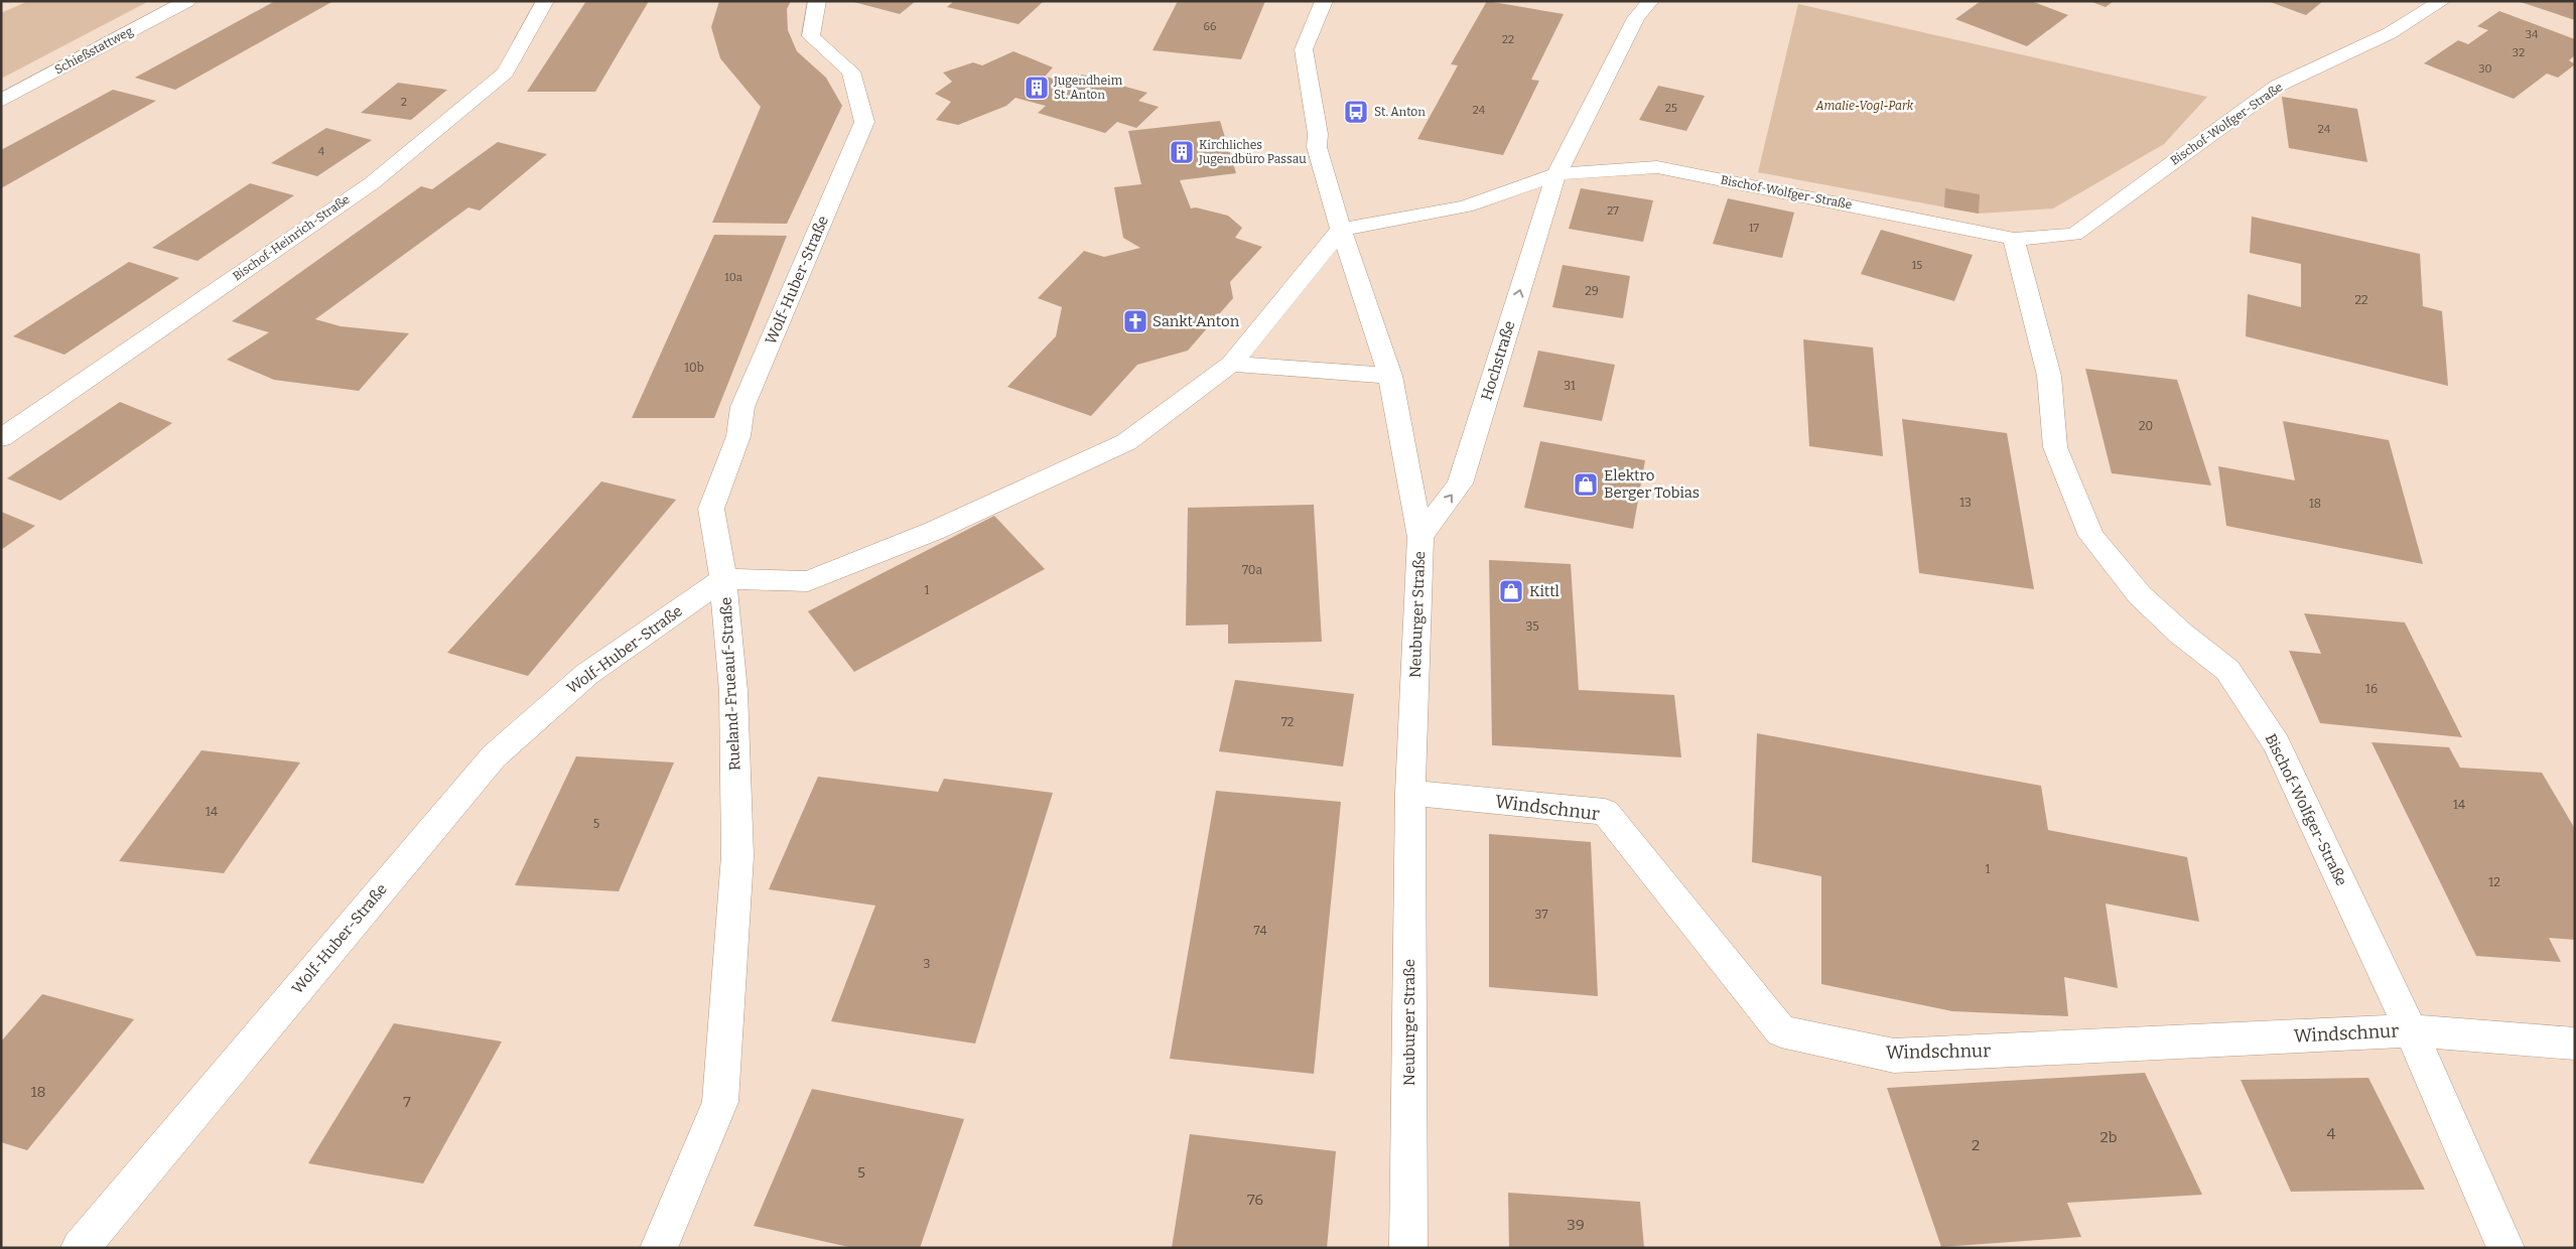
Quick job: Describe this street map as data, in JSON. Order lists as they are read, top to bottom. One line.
{"streets":{"street":["Schießstattweg","Bischof-Wolfger-Straße","Bischof-Heinrich-Straße","Wolf-Huber-Straße","Hochstraße","Neuburger Straße","Rueland-Frueauf-Straße","Windschnur"]},"crossings":[["Bischof-Wolfger-Straße","Hochstraße"],["Bischof-Wolfger-Straße","Windschnur"],["Wolf-Huber-Straße","Rueland-Frueauf-Straße"],["Hochstraße","Neuburger Straße"],["Neuburger Straße","Rueland-Frueauf-Straße"],["Neuburger Straße","Windschnur"]],"one_way":["Hochstraße"],"parks":["Amalie-Vogl-Park"],"places":{"building":["Jugendheim St. Anton","Kirchliches Jugendbüro Passau"],"bus stop":["St. Anton"],"church":["Sankt Anton"],"shop":["Elektro Berger Tobias","Kittl"]},"house_numbers":["66","34","22","32","30","2","25","24","24","4","27","17","15","10a","29","22","10b","31","20","13","18","70a","1","35","16","72","14","14","5","1","12","37","74","3","18","7","4","2b","2","5","76","39"]}
